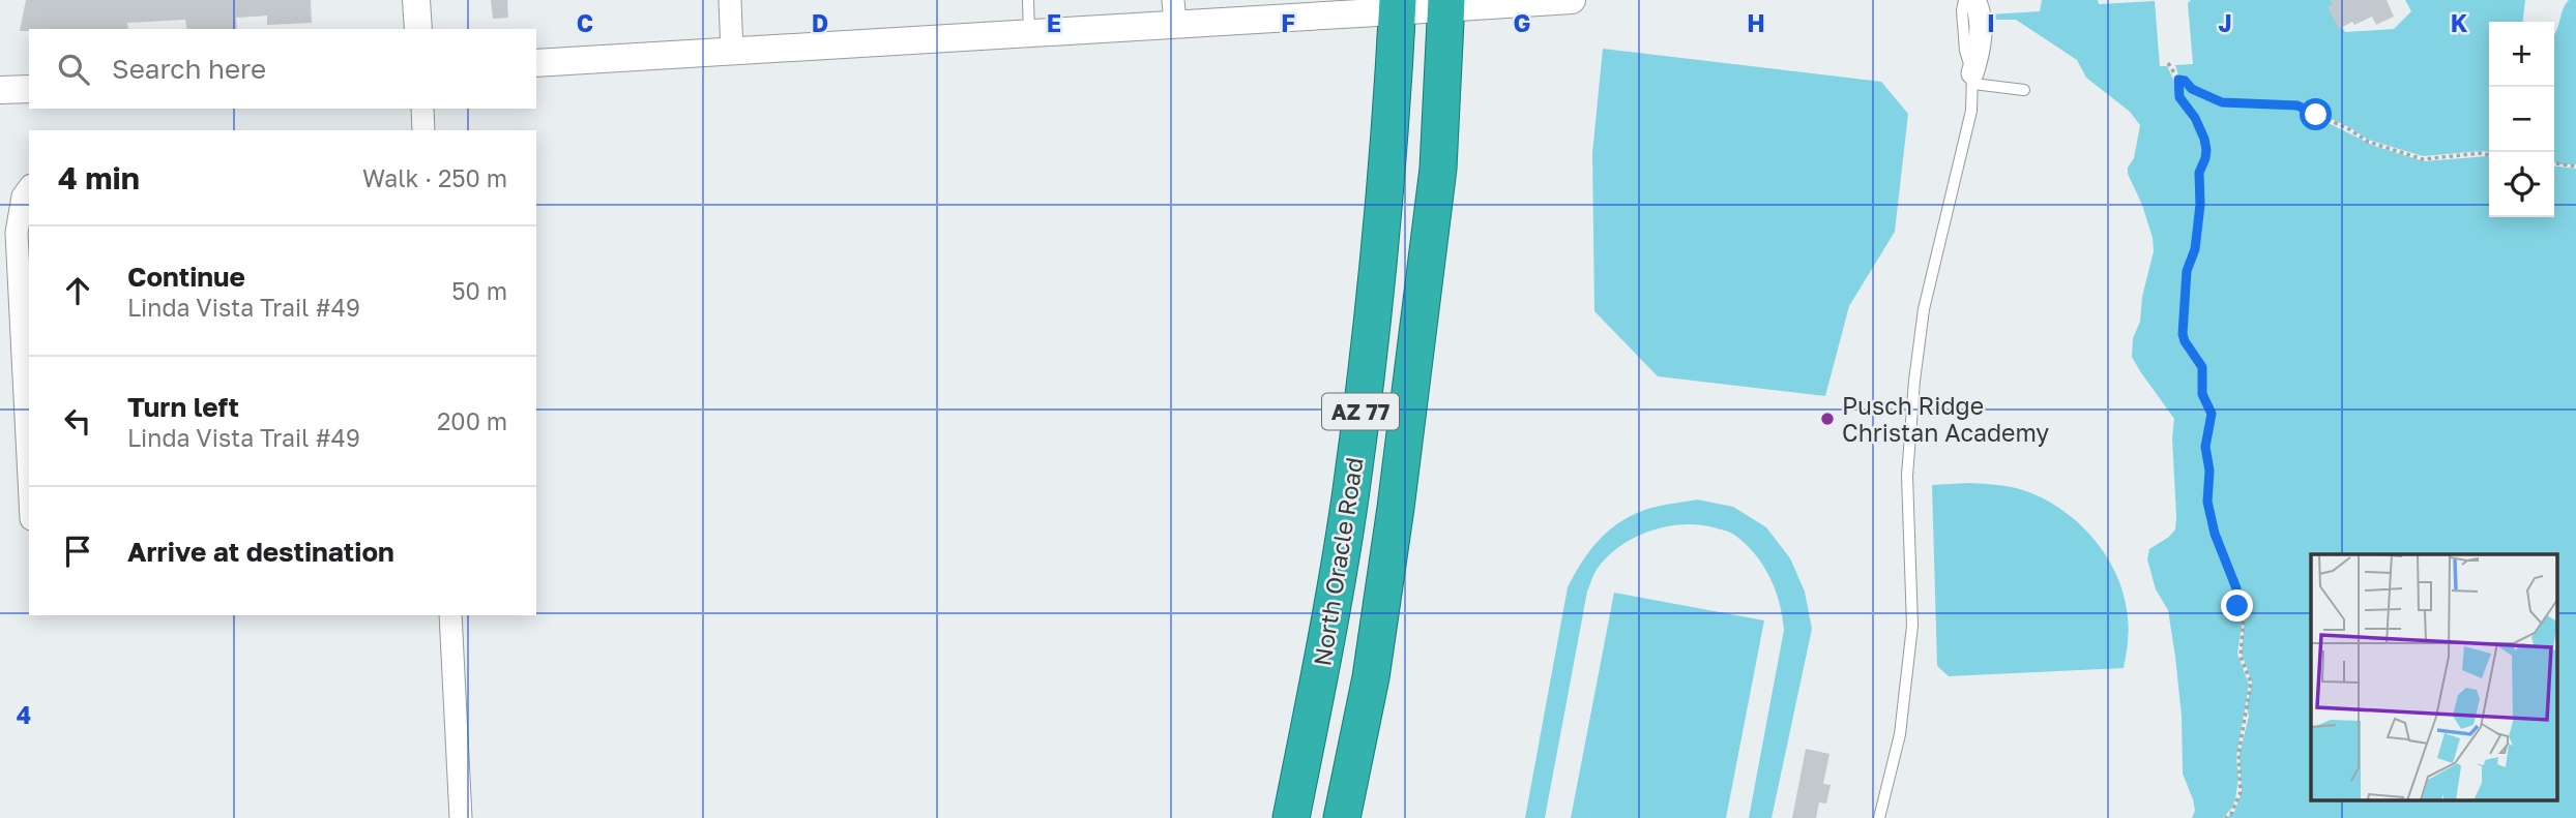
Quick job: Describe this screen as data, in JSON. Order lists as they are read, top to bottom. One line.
{"streets":{"highway":["AZ 77","North Oracle Road"]},"places":["Pusch Ridge Christan Academy"],"page":{"map_buttons":["+","−"],"search":"Search here","heading":["4 min","Walk · 250 m"],"list":[["Continue","Linda Vista Trail #49","50 m"],["Turn left","Linda Vista Trail #49","200 m"],"Arrive at destination"]},"grid":{"columns":["C","D","E","F","G","H","I","J","K"],"rows":["4"]}}
